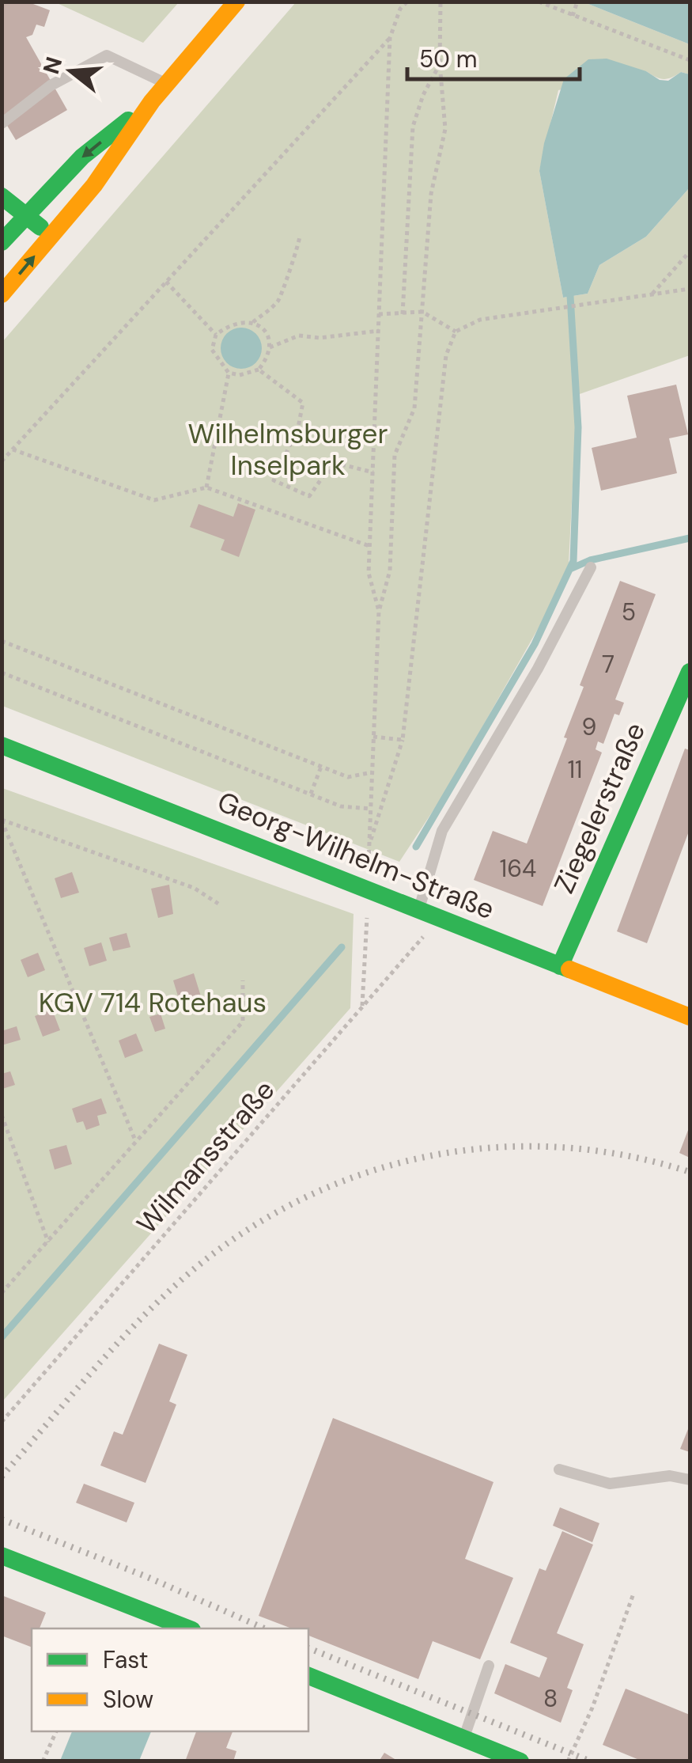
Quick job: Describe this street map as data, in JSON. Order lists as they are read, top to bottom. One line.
{"streets":{"main road":["Ziegelerstraße","Georg-Wilhelm-Straße"],"path":["Wilmansstraße"]},"crossings":[["Ziegelerstraße","Georg-Wilhelm-Straße"],["Georg-Wilhelm-Straße","Wilmansstraße"]],"parks":["Wilhelmsburger Inselpark","KGV 714 Rotehaus"],"house_numbers":["5","7","9","11","164","8"],"legend":["Fast","Slow"],"scale_bar":"50 m","north":"left"}
